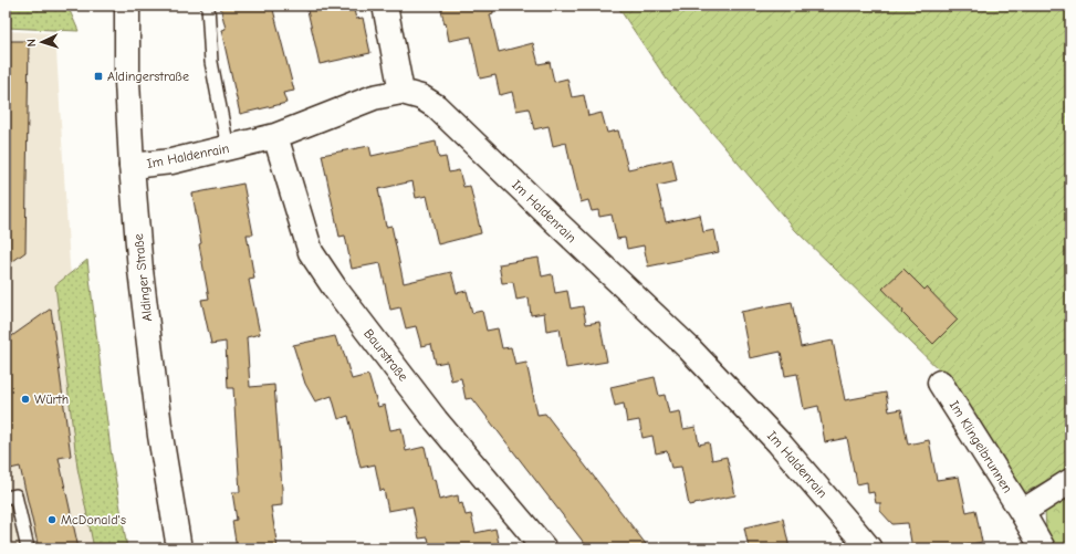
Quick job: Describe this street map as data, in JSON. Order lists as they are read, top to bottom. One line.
{"streets":{"street":["Im Haldenrain","Aldinger Straße","Baurstraße","Im Klingelbrunnen"]},"crossings":[["Im Haldenrain","Aldinger Straße"],["Im Haldenrain","Baurstraße"]],"places":{"transit":["Aldingerstraße"],"other":["Würth","McDonald's"]},"north":"left"}
